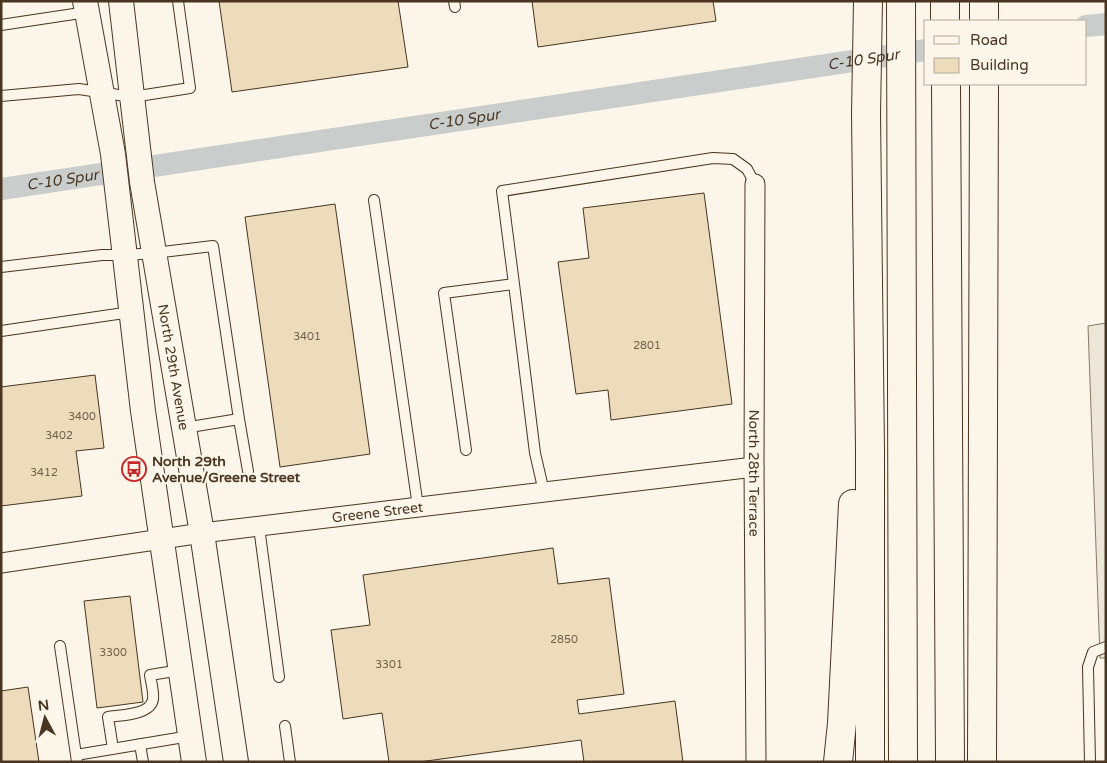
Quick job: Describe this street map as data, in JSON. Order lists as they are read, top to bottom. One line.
{"streets":{"street":["North 29th Avenue","North 28th Terrace","Greene Street"]},"crossings":[["North 29th Avenue","Greene Street"],["North 28th Terrace","Greene Street"]],"water":["C-10 Spur"],"places":{"bus stop":["North 29th Avenue/Greene Street"]},"house_numbers":["3401","2801","3400","3402","3412","2850","3300","3301"],"legend":["Road","Building"],"north":"top"}
